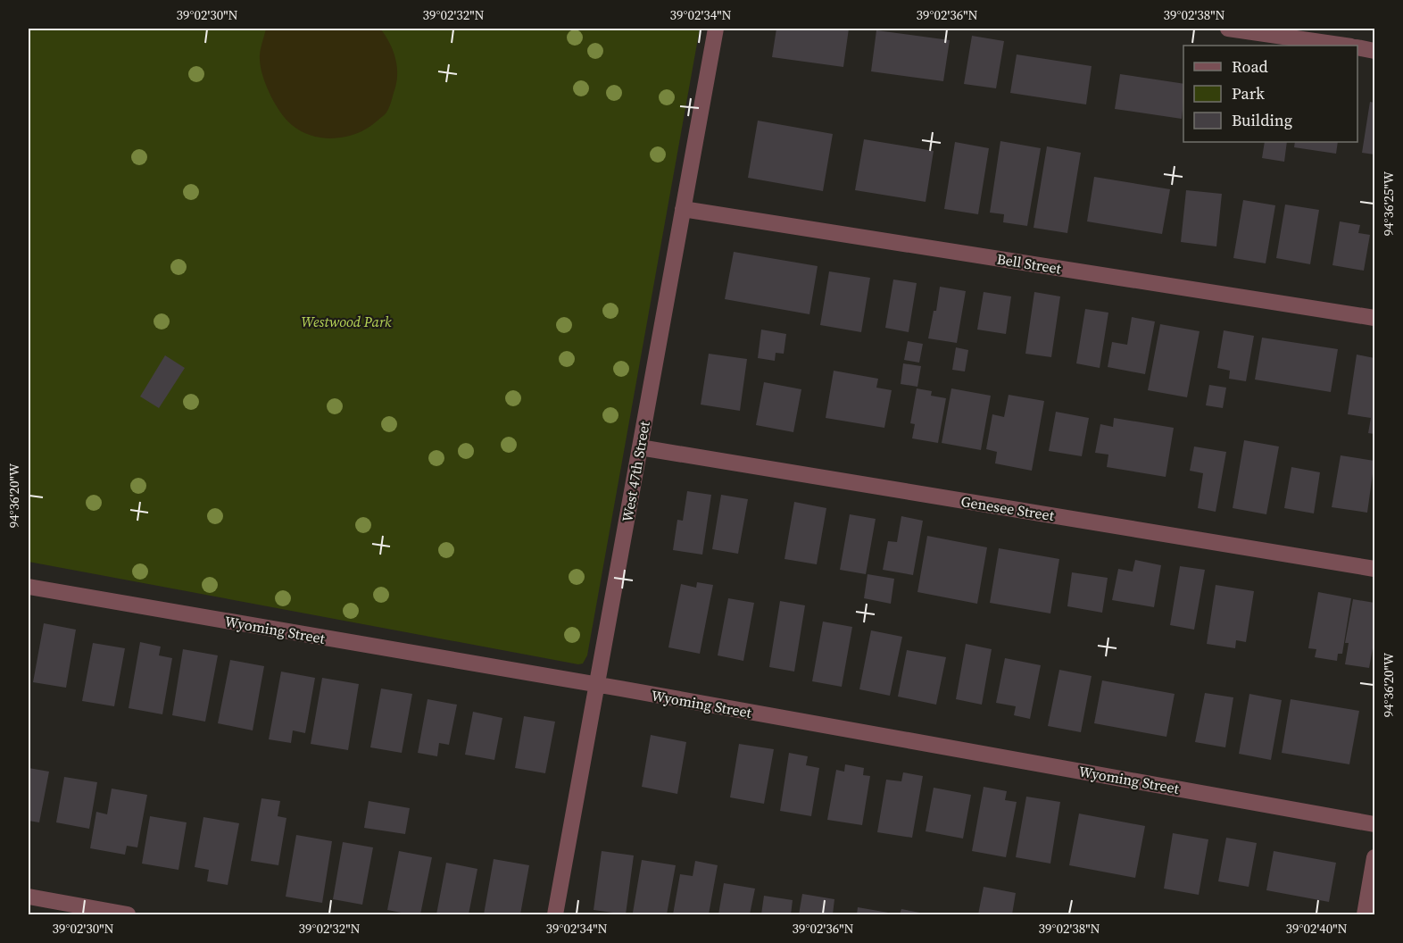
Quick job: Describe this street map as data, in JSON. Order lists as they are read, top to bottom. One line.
{"streets":{"street":["Bell Street","West 47th Street","Genesee Street","Wyoming Street"]},"crossings":[["Bell Street","West 47th Street"],["West 47th Street","Genesee Street"],["West 47th Street","Wyoming Street"]],"parks":["Westwood Park"],"legend":["Road","Park","Building"],"coordinates":["39°02'30\"N","39°02'32\"N","39°02'34\"N","39°02'36\"N","39°02'38\"N","94°36'25\"W","94°36'20\"W","39°02'40\"N"]}
